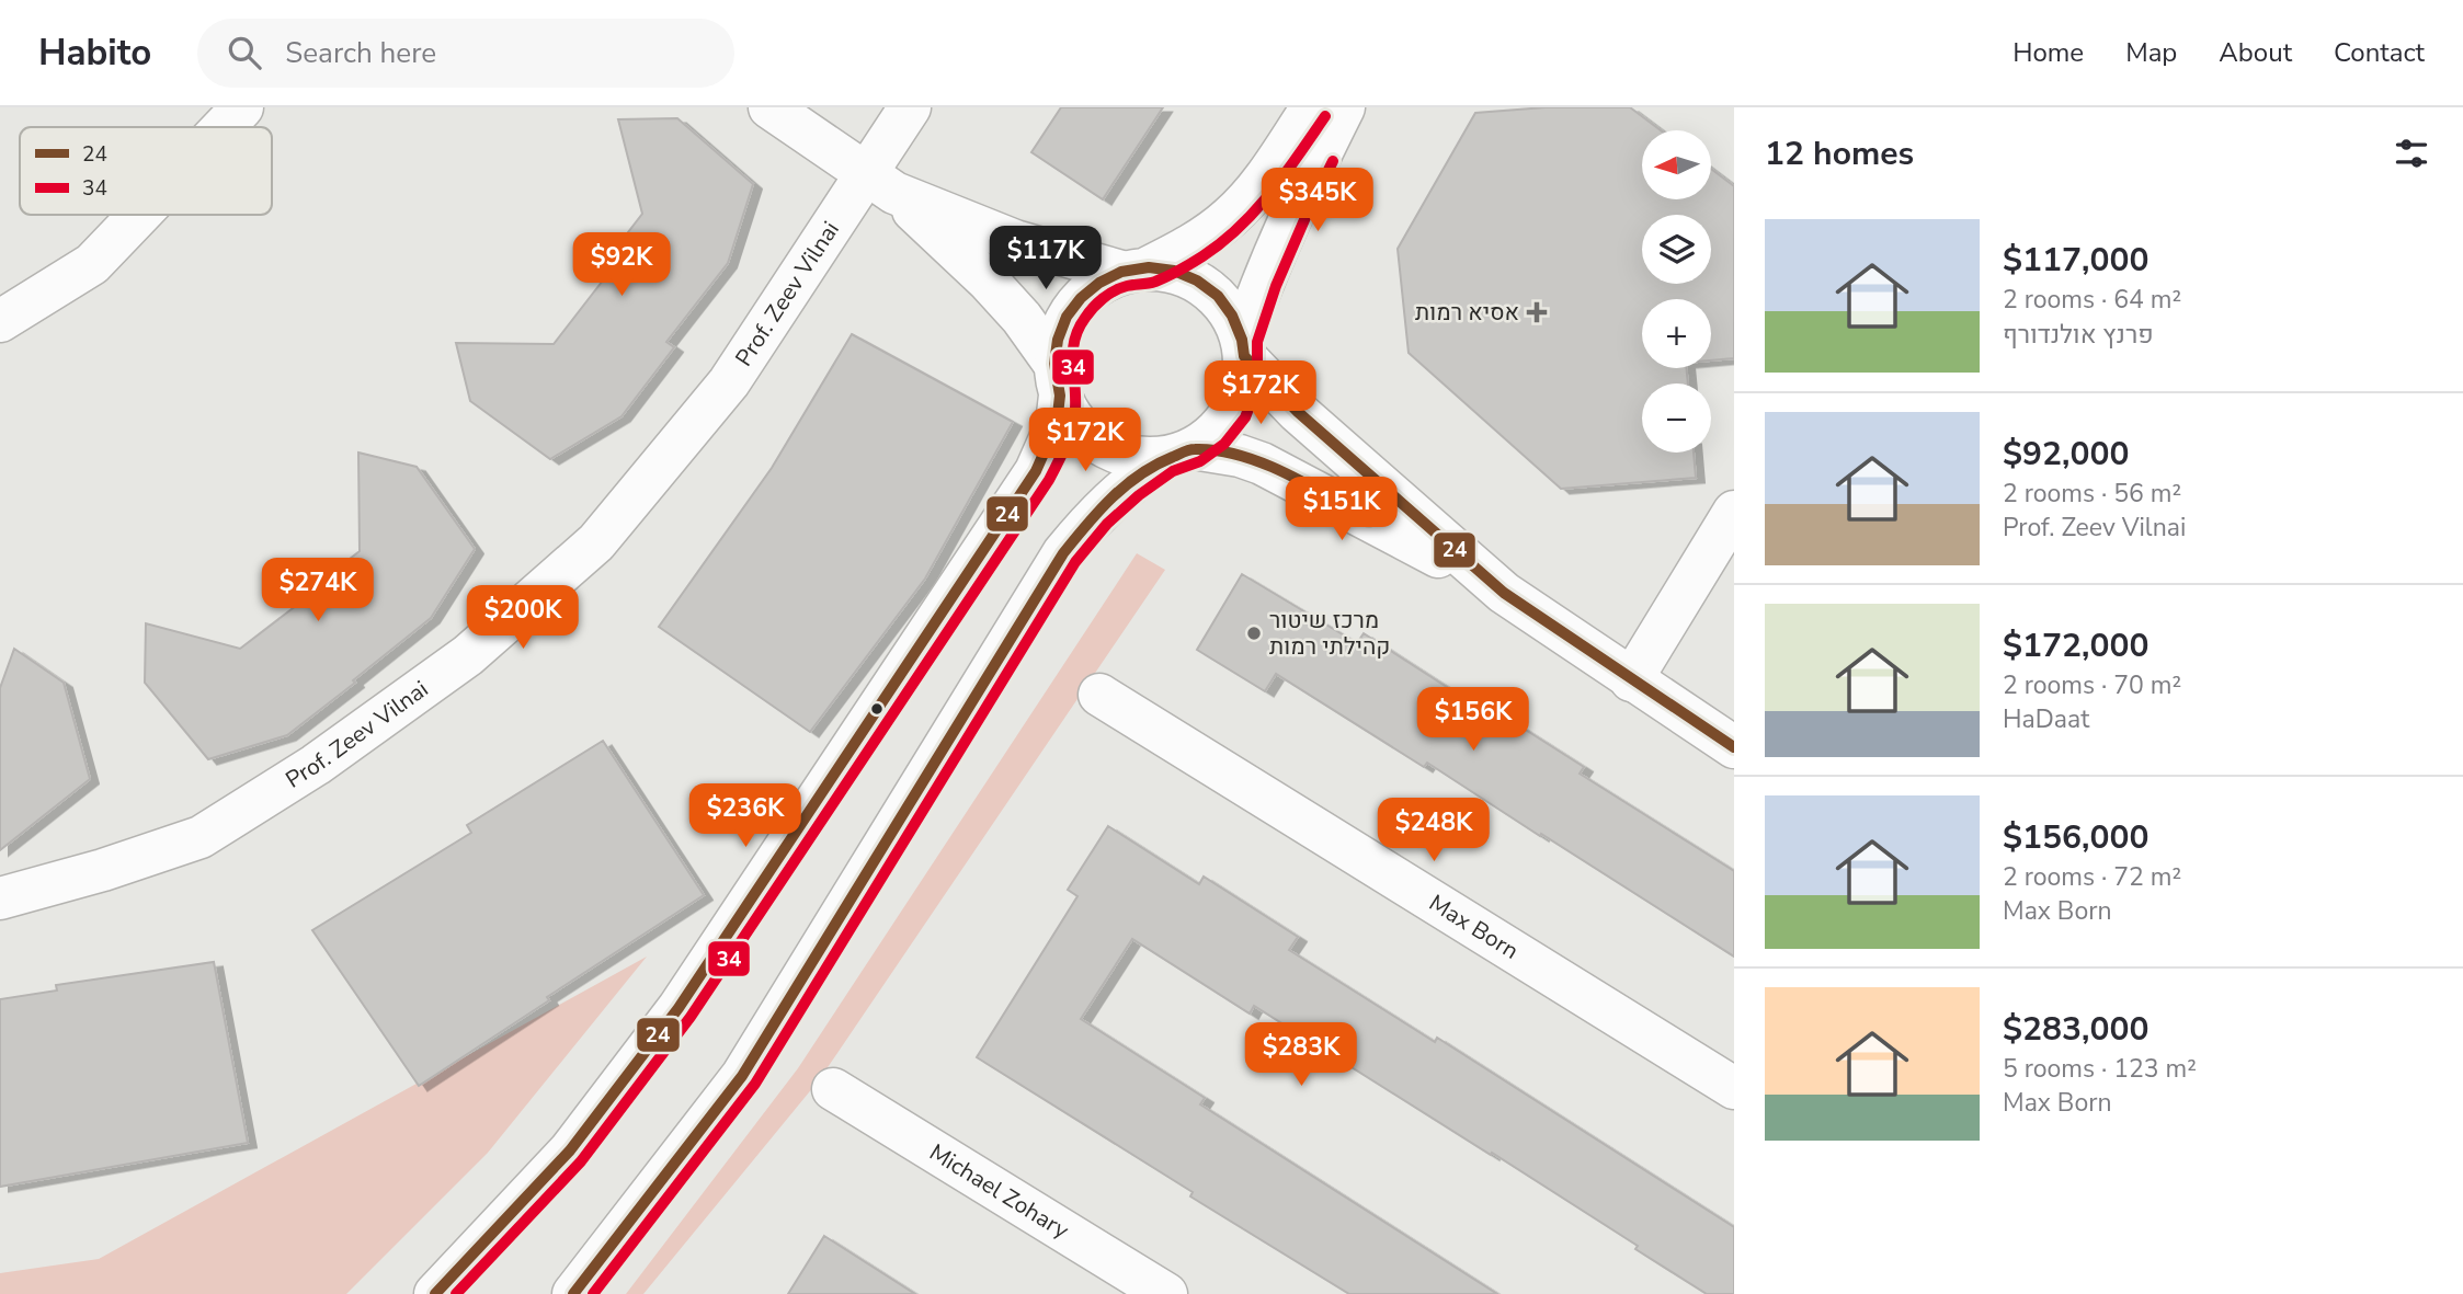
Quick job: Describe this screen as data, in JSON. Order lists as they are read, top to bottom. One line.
{"streets":{"street":["Prof. Zeev Vilnai","Max Born","Michael Zohary"]},"places":{"health":["אסיא רמות"],"other":["מרכז שיטור קהילתי רמות"]},"lines":["transit line 34","transit line 24"],"legend":["24","34"],"north":"left","page":{"header":"Habito","search":"Search here","nav":["Home","Map","About","Contact"],"heading":"12 homes","map_buttons":["+","−"],"price":["$345K","$117K","$92K","$172K","$172K","$151K","$274K","$200K","$156K","$236K","$248K","$283K"],"list":[{"name":"$117,000","note":"2 rooms · 64 m² · פרנץ אולנדורף"},{"name":"$92,000","note":"2 rooms · 56 m² · Prof. Zeev Vilnai"},{"name":"$172,000","note":"2 rooms · 70 m² · HaDaat"},{"name":"$156,000","note":"2 rooms · 72 m² · Max Born"},{"name":"$283,000","note":"5 rooms · 123 m² · Max Born"}]}}
